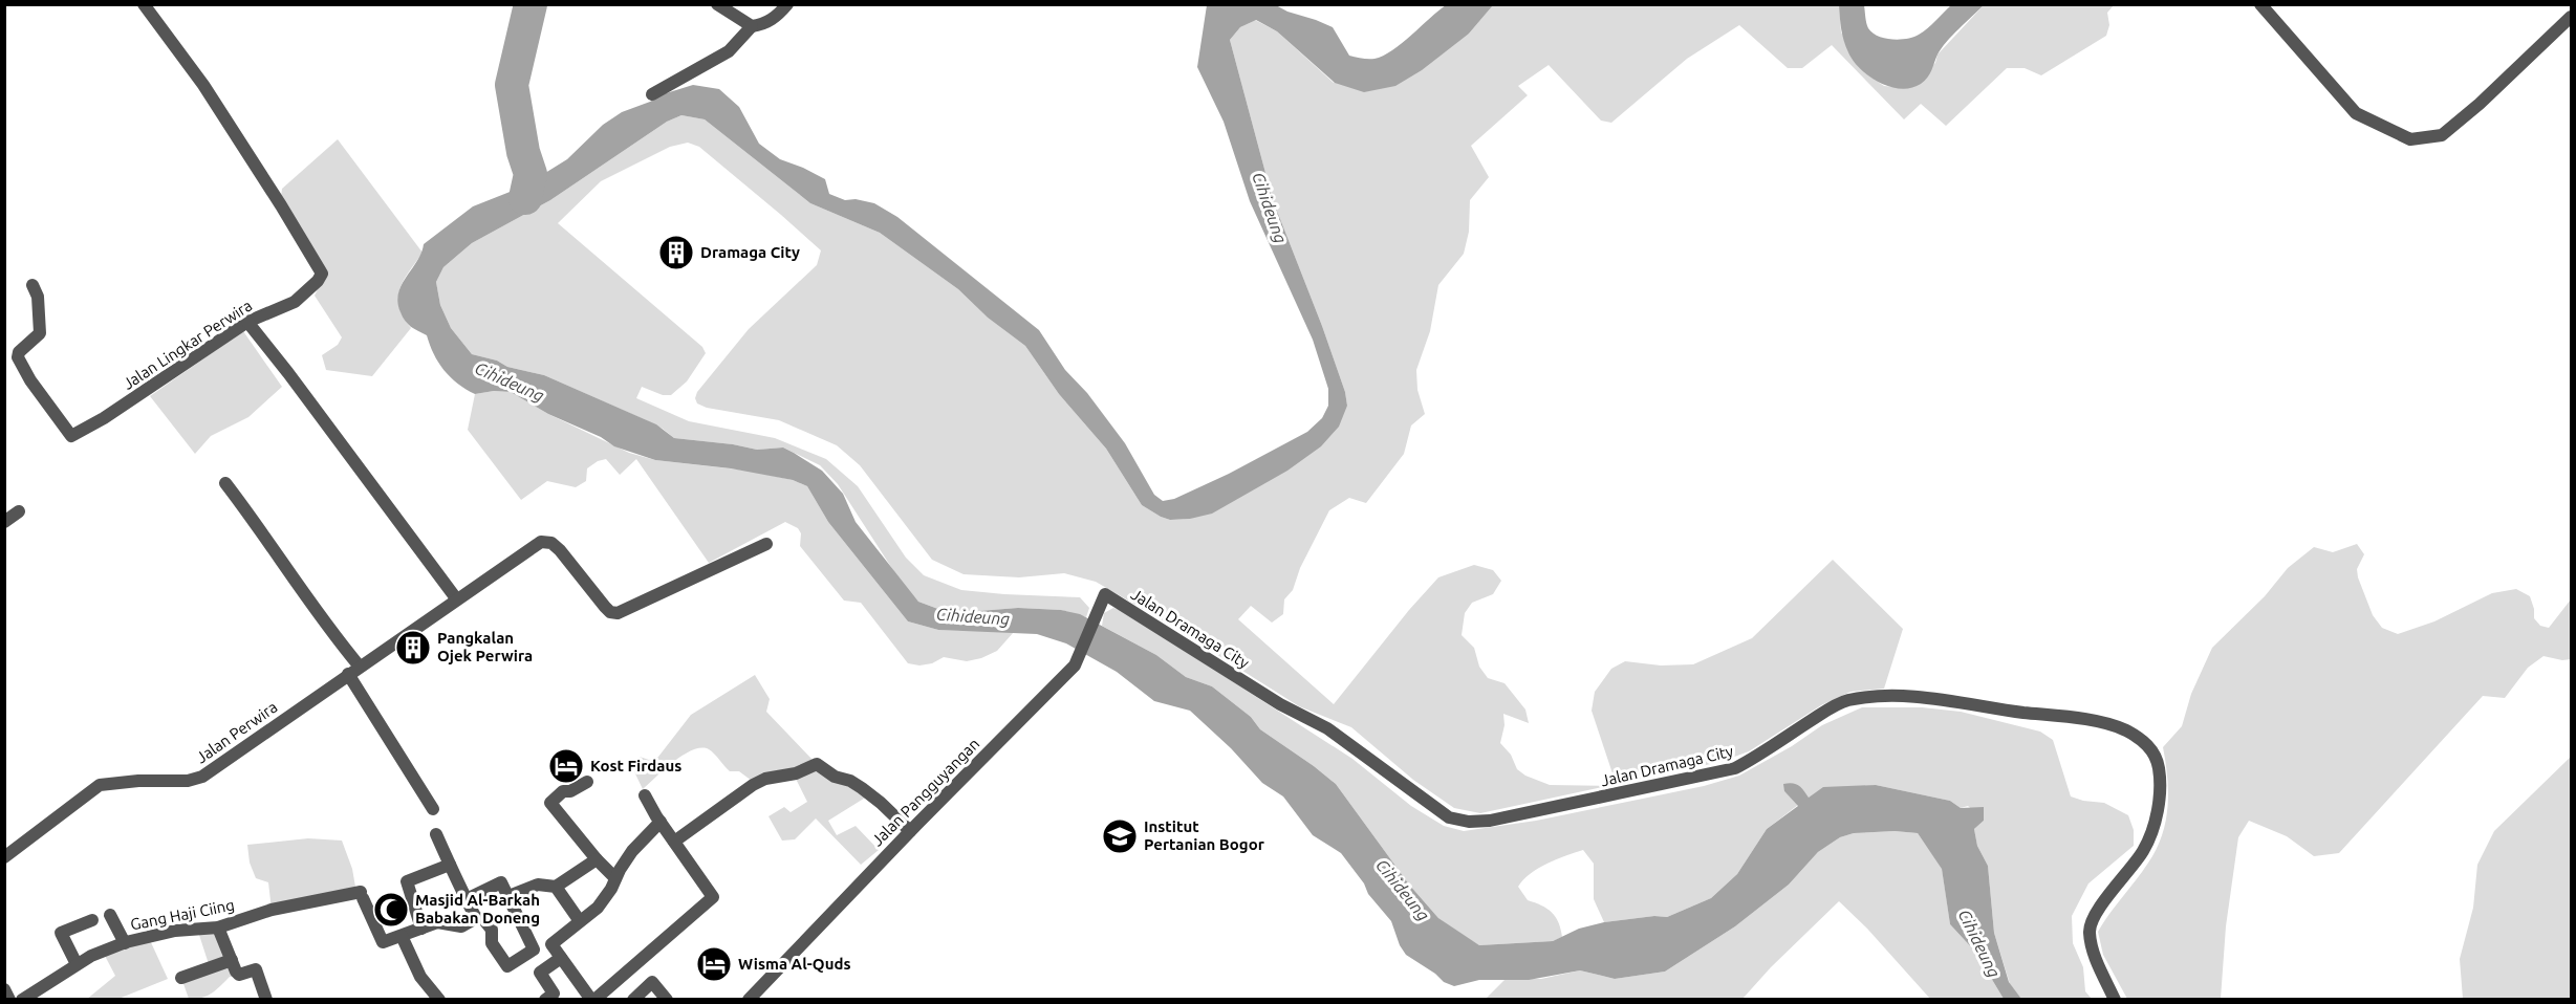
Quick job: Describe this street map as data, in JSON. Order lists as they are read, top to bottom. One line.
{"streets":{"street":["Jalan Lingkar Perwira","Jalan Dramaga City","Jalan Perwira","Jalan Pangguyangan","Gang Haji Ciing"]},"crossings":[["Jalan Dramaga City","Jalan Pangguyangan"]],"water":["Cihideung"],"places":{"building":["Dramaga City","Pangkalan Ojek Perwira"],"hotel":["Kost Firdaus","Wisma Al-Quds"],"school or university":["Institut Pertanian Bogor"],"mosque":["Masjid Al-Barkah Babakan Doneng"]}}
